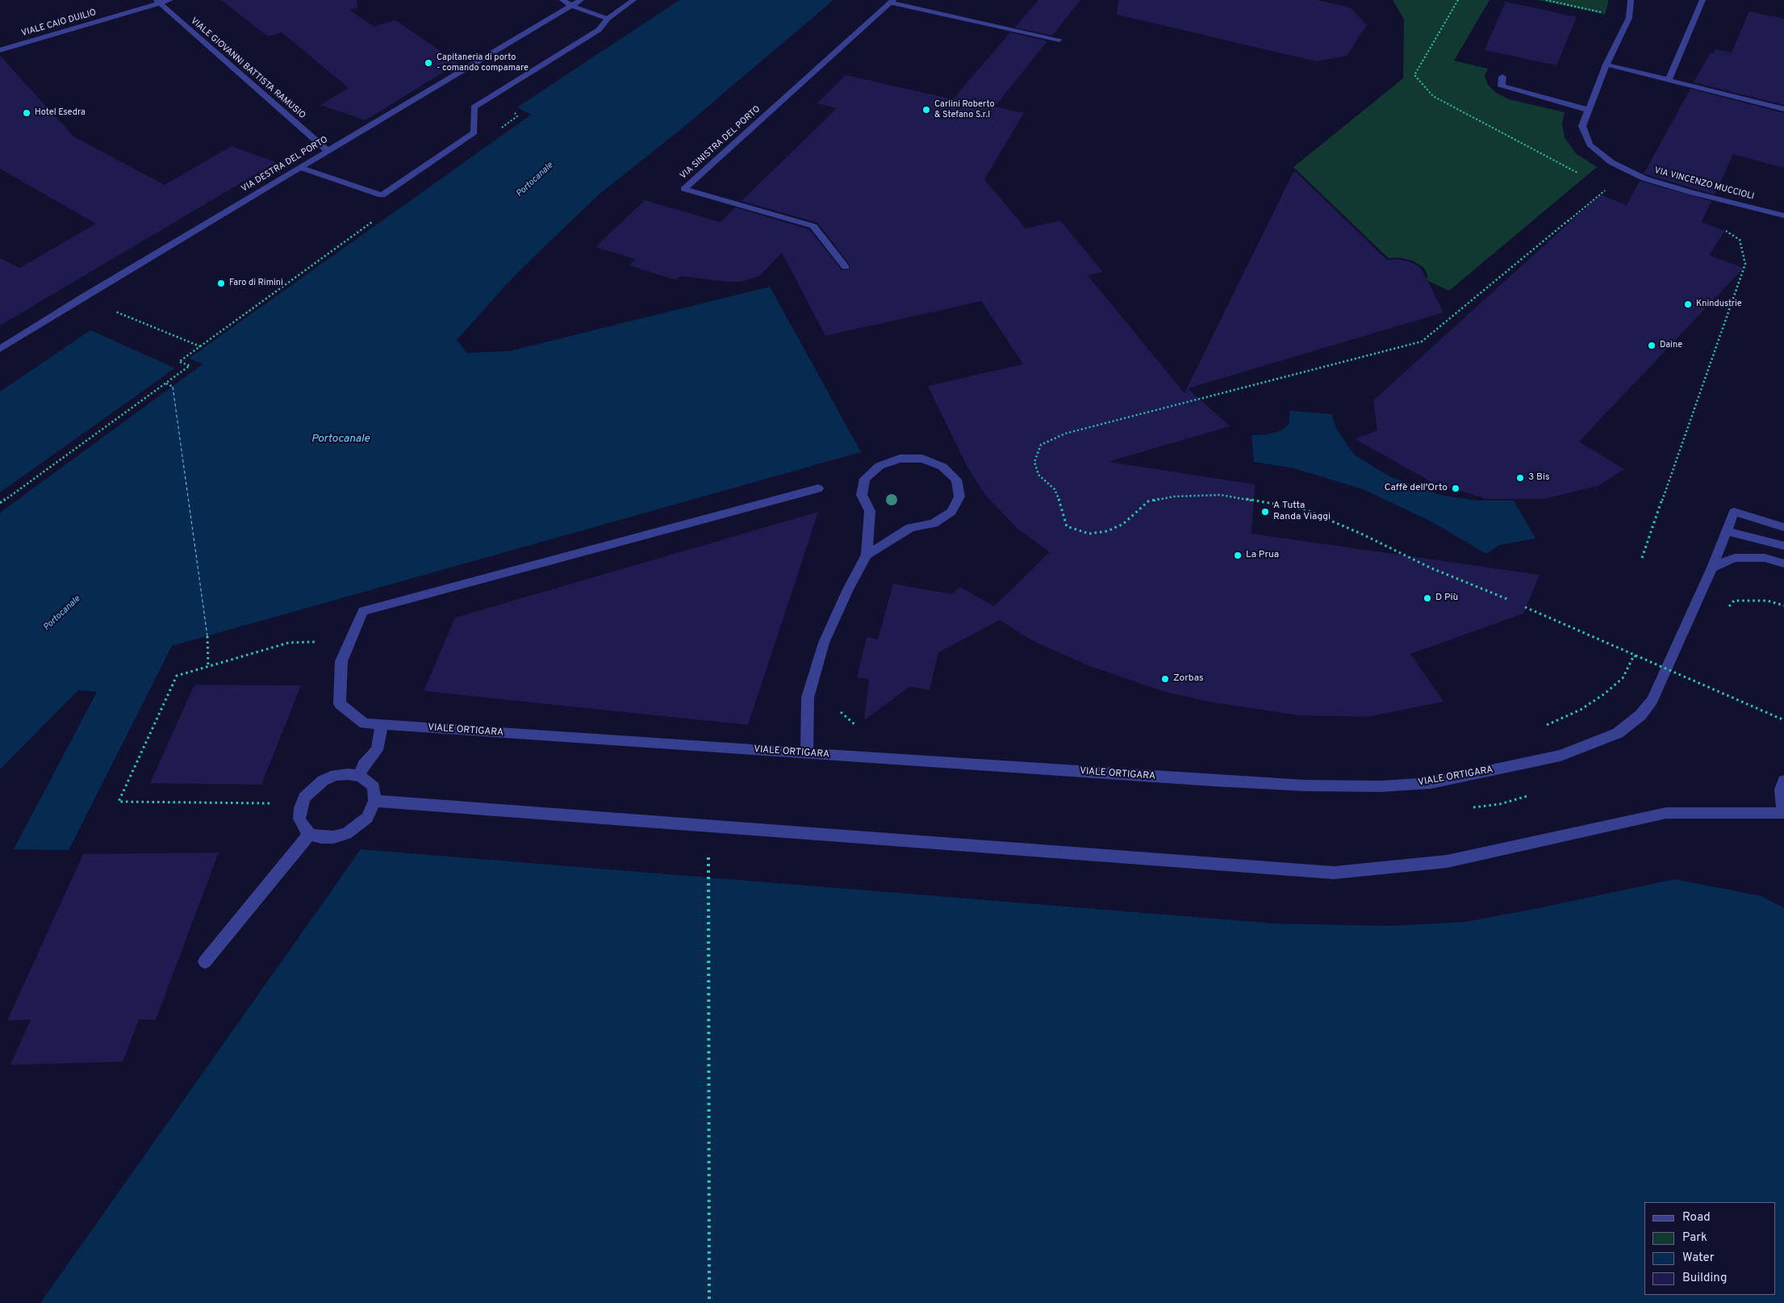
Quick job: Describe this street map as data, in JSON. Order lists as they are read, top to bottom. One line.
{"streets":{"street":["VIALE CAIO DUILIO","VIALE GIOVANNI BATTISTA RAMUSIO","VIA SINISTRA DEL PORTO","VIA DESTRA DEL PORTO","VIA VINCENZO MUCCIOLI","VIALE ORTIGARA"]},"crossings":[["VIALE CAIO DUILIO","VIALE GIOVANNI BATTISTA RAMUSIO"],["VIALE GIOVANNI BATTISTA RAMUSIO","VIA DESTRA DEL PORTO"]],"water":["Portocanale"],"places":["Capitaneria di porto - comando compamare","Carlini Roberto & Stefano S.r.l","Hotel Esedra","Faro di Rimini","Knindustrie","Daine","3 Bis","Caffè dell'Orto","A Tutta Randa Viaggi","La Prua","D Più","Zorbas"],"legend":["Road","Park","Water","Building"]}
